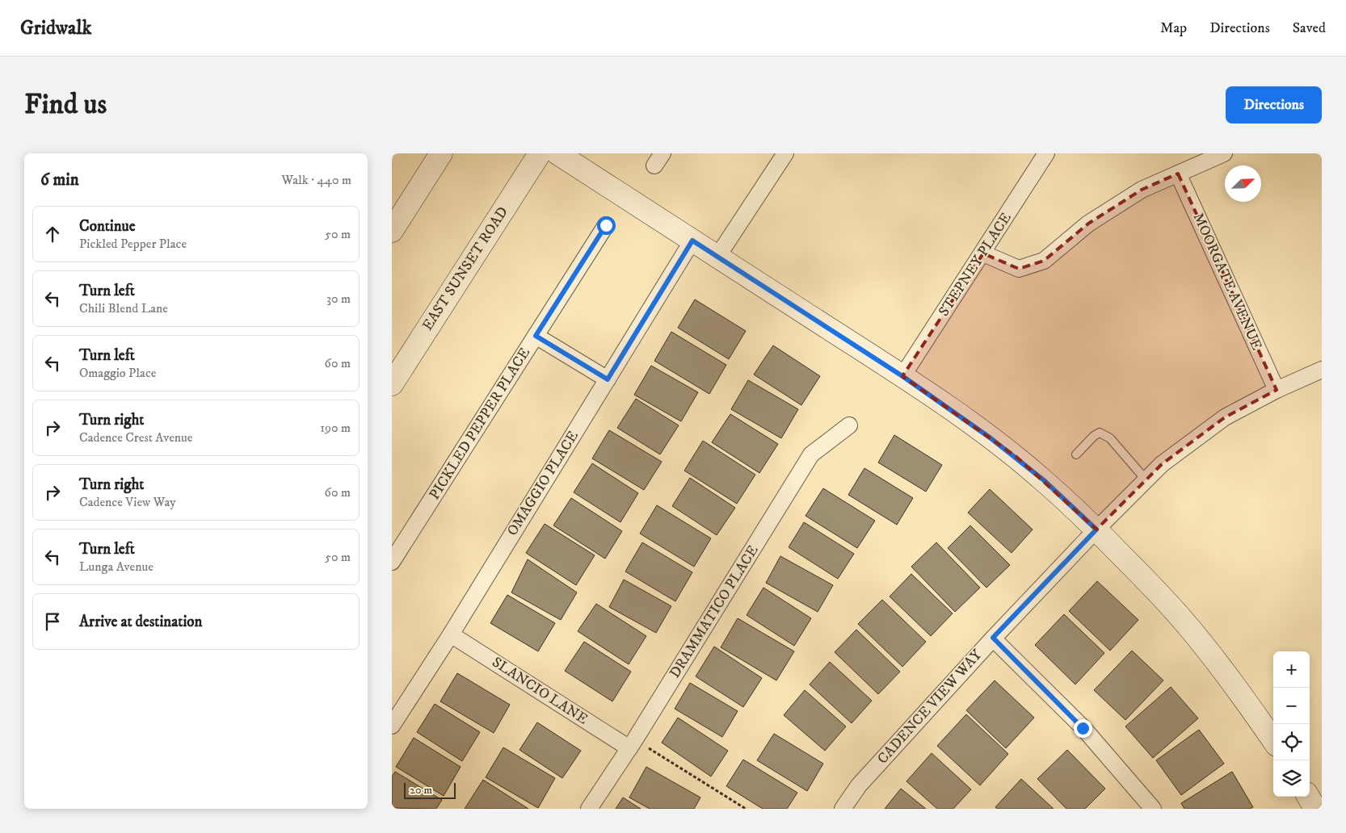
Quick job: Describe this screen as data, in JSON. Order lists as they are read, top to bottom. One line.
{"streets":{"street":["STEPNEY PLACE","EAST SUNSET ROAD","MOORGATE AVENUE","PICKLED PEPPER PLACE","OMAGGIO PLACE","DRAMMATICO PLACE","SLANCIO LANE","CADENCE VIEW WAY"]},"crossings":[["MOORGATE AVENUE","CADENCE VIEW WAY"],["OMAGGIO PLACE","SLANCIO LANE"],["DRAMMATICO PLACE","SLANCIO LANE"]],"scale_bar":"20 m","north":"top right","page":{"header":"Gridwalk","nav":["Map","Directions","Saved"],"buttons":"Directions","title":"Find us","heading":["6 min","Walk · 440 m"],"list":[["Continue","Pickled Pepper Place","50 m"],["Turn left","Chili Blend Lane","30 m"],["Turn left","Omaggio Place","60 m"],["Turn right","Cadence Crest Avenue","190 m"],["Turn right","Cadence View Way","60 m"],["Turn left","Lunga Avenue","50 m"],"Arrive at destination"],"map_buttons":["+","−"],"scale":"20 m"}}
